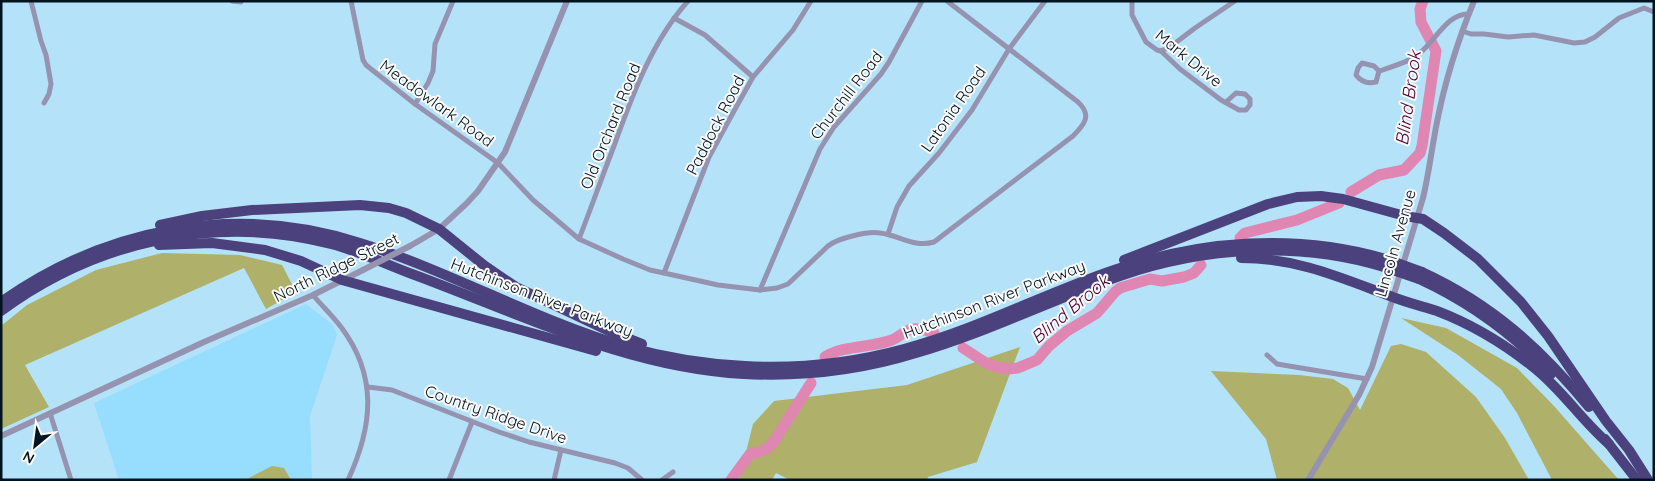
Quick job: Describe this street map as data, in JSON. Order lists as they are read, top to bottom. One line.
{"streets":{"highway":["Hutchinson River Parkway"],"street":["Mark Drive","Churchill Road","Meadowlark Road","Latonia Road","Paddock Road","Old Orchard Road","Lincoln Avenue","North Ridge Street","Country Ridge Drive"]},"crossings":[["Churchill Road","Meadowlark Road"],["Meadowlark Road","Latonia Road"],["Meadowlark Road","Paddock Road"],["Meadowlark Road","Old Orchard Road"],["Meadowlark Road","North Ridge Street"]],"water":["Blind Brook"],"north":"bottom left"}
